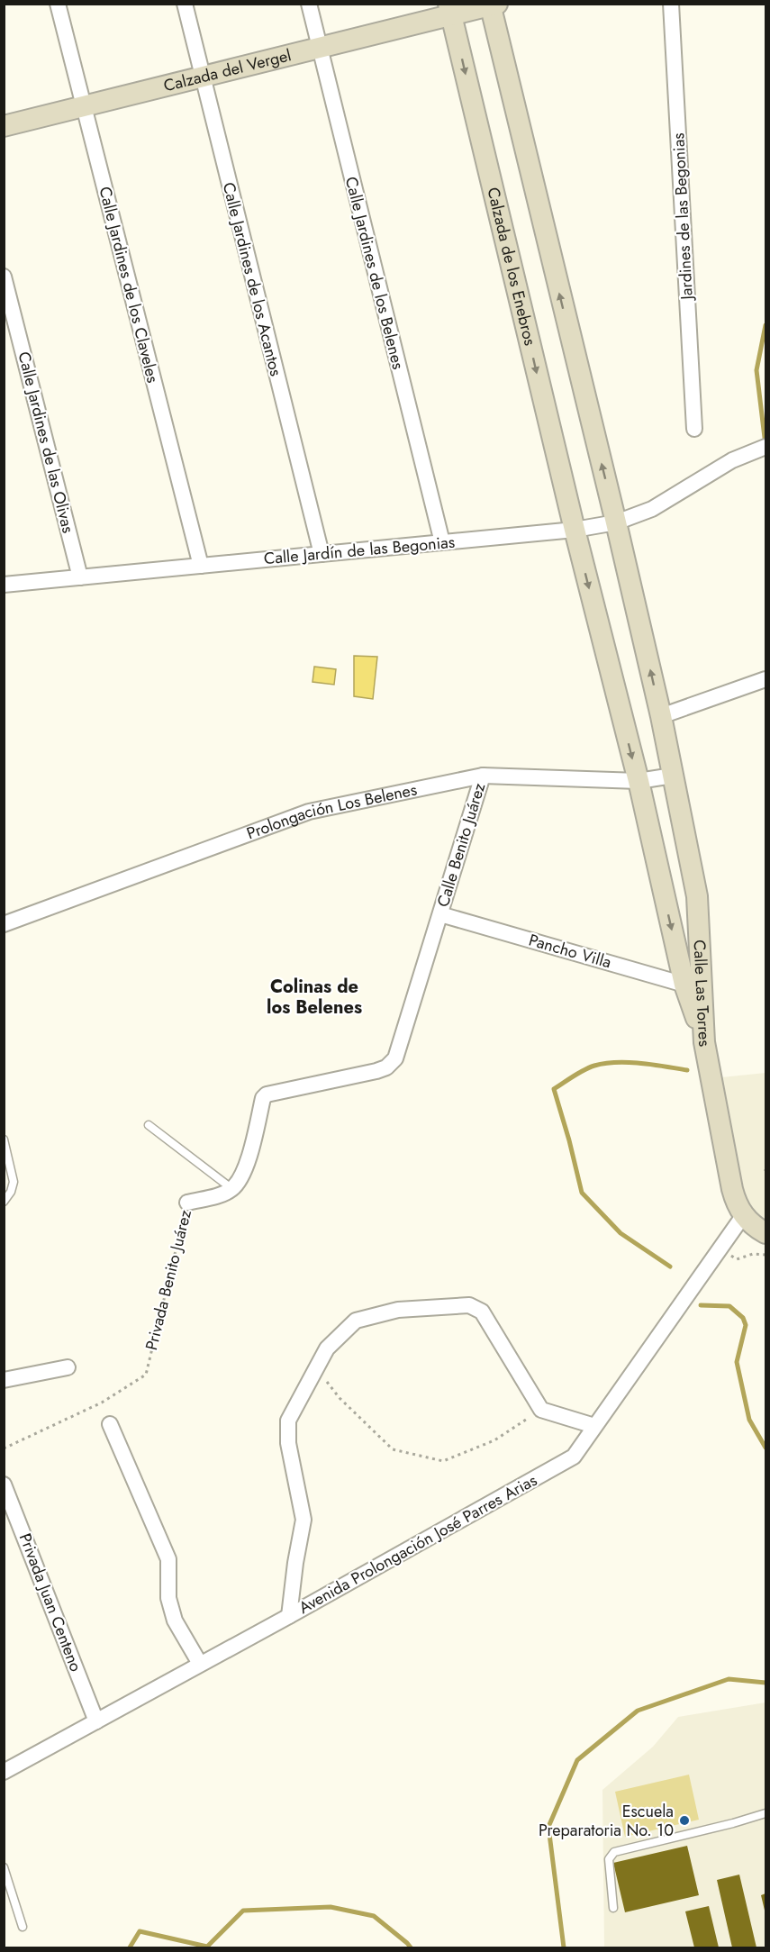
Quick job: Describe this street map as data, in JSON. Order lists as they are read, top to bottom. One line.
{"streets":{"main road":["Calzada del Vergel","Calzada de los Enebros","Calle Las Torres"],"street":["Jardines de las Begonias","Calle Jardines de los Belenes","Calle Jardines de los Acantos","Calle Jardines de los Claveles","Calle Jardines de las Olivas","Calle Jardín de las Begonias","Prolongación Los Belenes","Calle Benito Juárez","Pancho Villa","Privada Benito Juárez","Avenida Prolongación José Parres Arias","Privada Juan Centeno"]},"crossings":[["Calzada del Vergel","Calzada de los Enebros"],["Calzada del Vergel","Calle Jardines de los Belenes"],["Calzada del Vergel","Calle Jardines de los Acantos"],["Calzada del Vergel","Calle Jardines de los Claveles"],["Calzada de los Enebros","Calle Jardín de las Begonias"],["Calzada de los Enebros","Calle Las Torres"],["Calle Jardines de los Belenes","Calle Jardín de las Begonias"],["Calle Jardines de los Acantos","Calle Jardín de las Begonias"],["Calle Jardines de los Claveles","Calle Jardín de las Begonias"],["Calle Jardines de las Olivas","Calle Jardín de las Begonias"],["Calle Jardín de las Begonias","Calle Las Torres"],["Prolongación Los Belenes","Calle Benito Juárez"],["Prolongación Los Belenes","Calle Las Torres"],["Calle Benito Juárez","Pancho Villa"],["Pancho Villa","Calle Las Torres"],["Calle Las Torres","Avenida Prolongación José Parres Arias"],["Avenida Prolongación José Parres Arias","Privada Juan Centeno"]],"districts":["Colinas de los Belenes"],"places":["Escuela Preparatoria No. 10"]}
